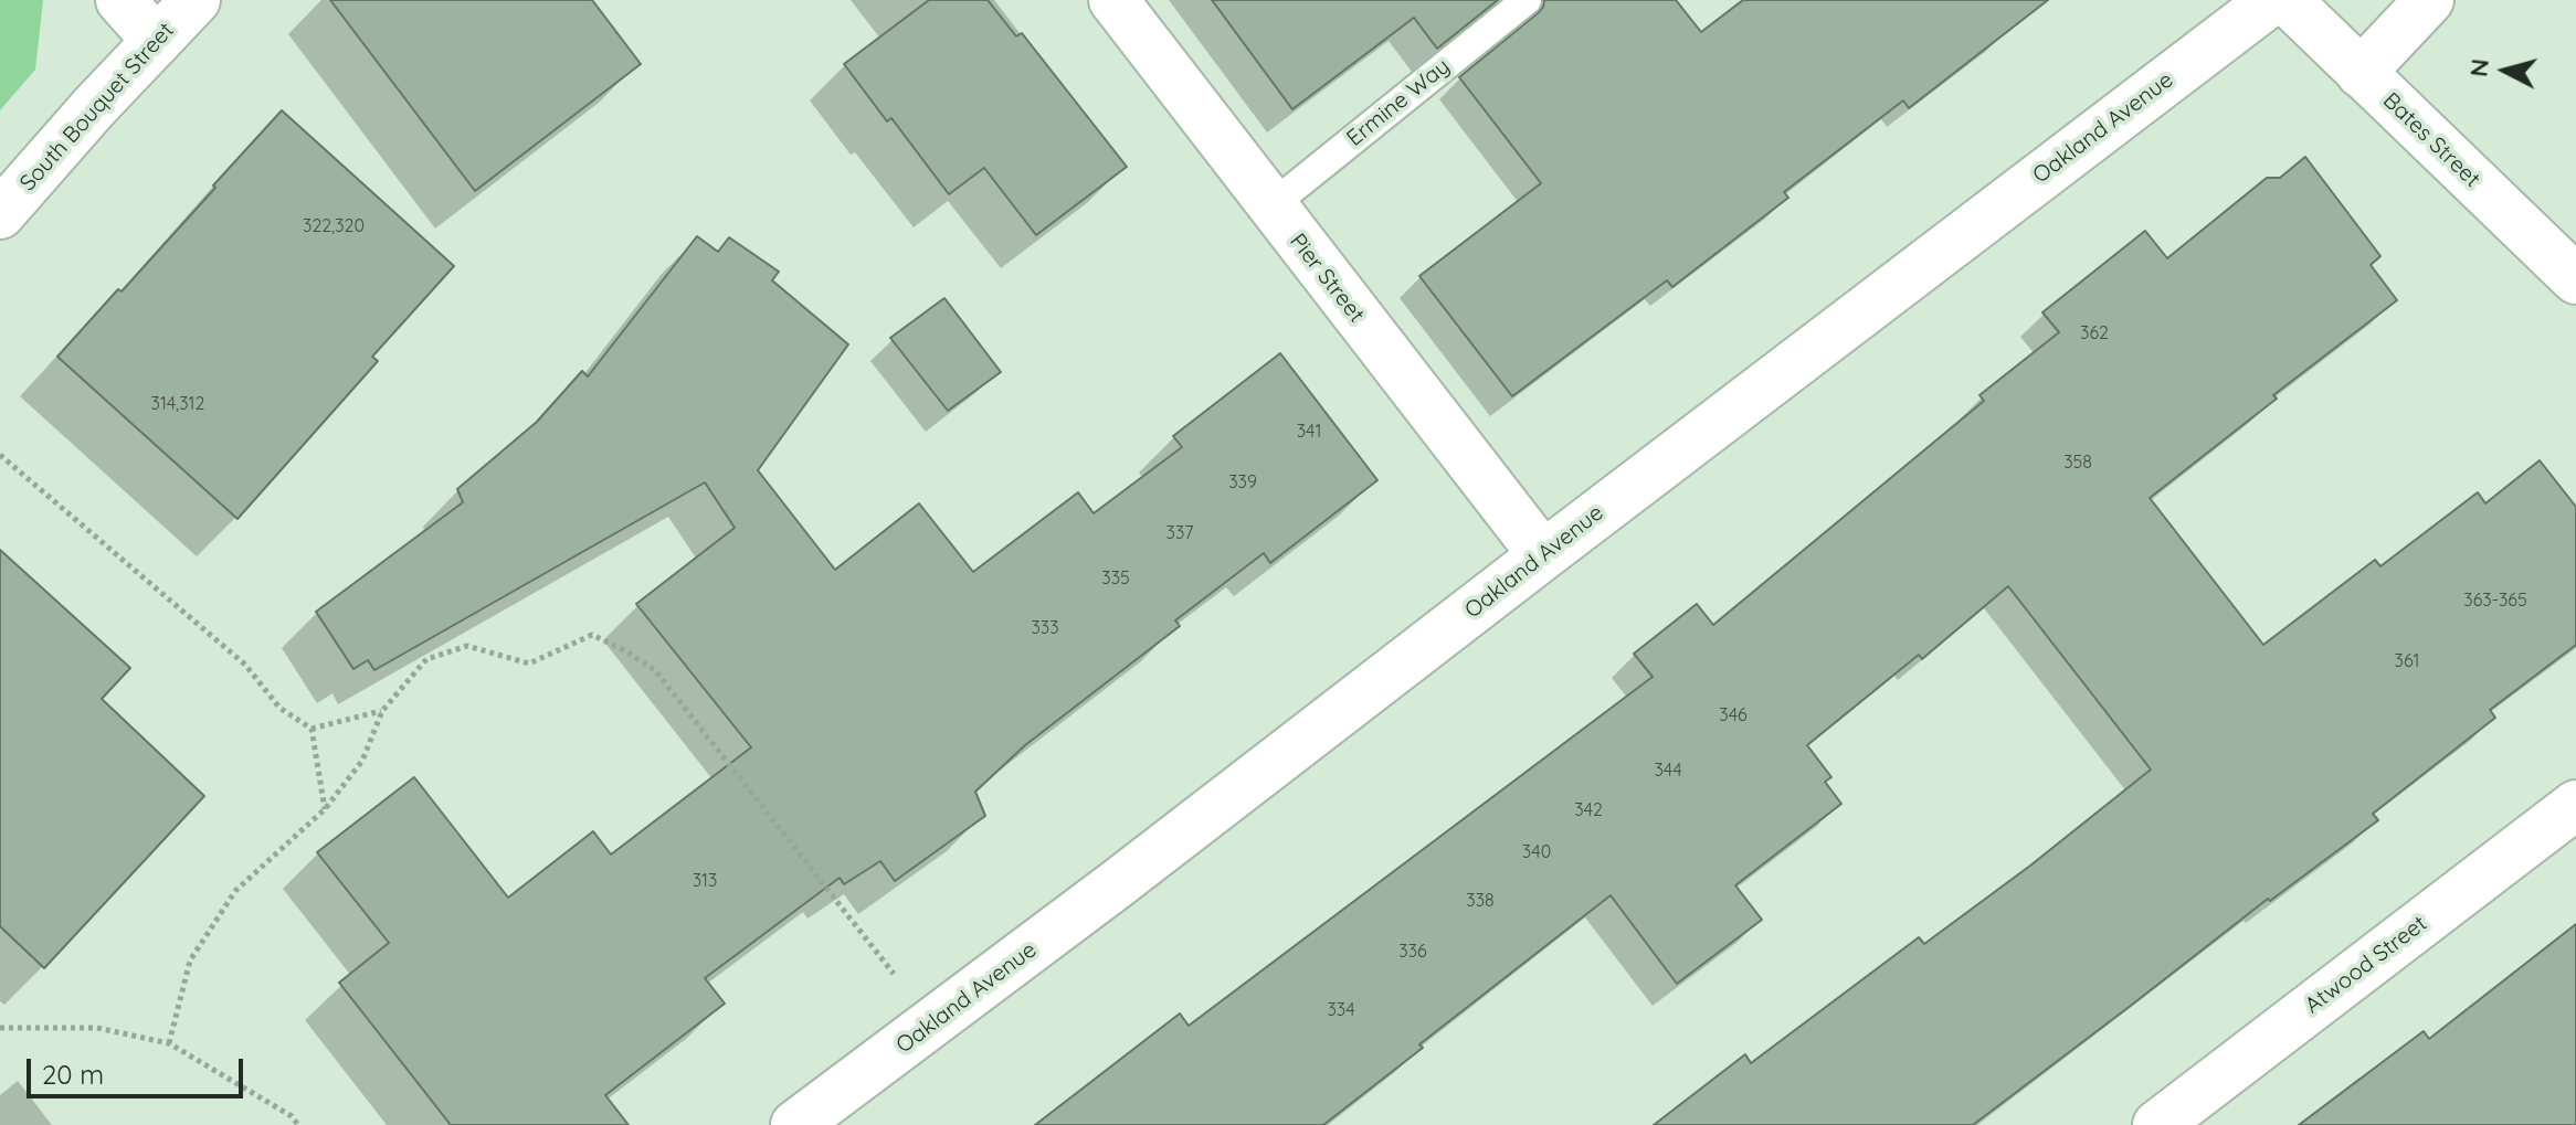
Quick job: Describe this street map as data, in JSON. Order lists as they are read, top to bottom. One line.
{"streets":{"street":["South Bouquet Street","Oakland Avenue","Bates Street","Pier Street","Atwood Street"],"lane":["Ermine Way"]},"crossings":[["Ermine Way","Pier Street"],["Oakland Avenue","Pier Street"]],"house_numbers":["322,320","362","314,312","341","358","339","337","335","363-365","333","361","346","344","342","340","313","338","336","334"],"scale_bar":"20 m","north":"left"}
